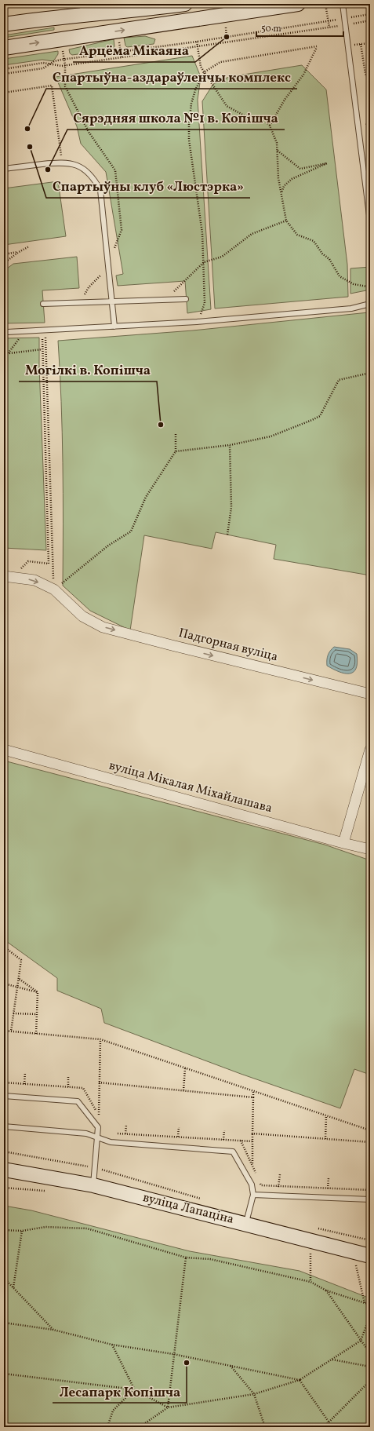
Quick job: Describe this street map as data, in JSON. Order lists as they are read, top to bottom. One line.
{"streets":{"main road":["вуліца Лапаціна"],"street":["Падгорная вуліца","вуліца Мікалая Міхайлашава"]},"one_way":["Падгорная вуліца"],"places":["Арцёма Мікаяна","Спартыўна-аздараўленчы комплекс","Cпартыўны клуб «Люстэрка»","Сярэдняя школа №1 в. Копішча","Могілкі в. Копішча","Лесапарк Копішча"],"scale_bar":"50 m"}
